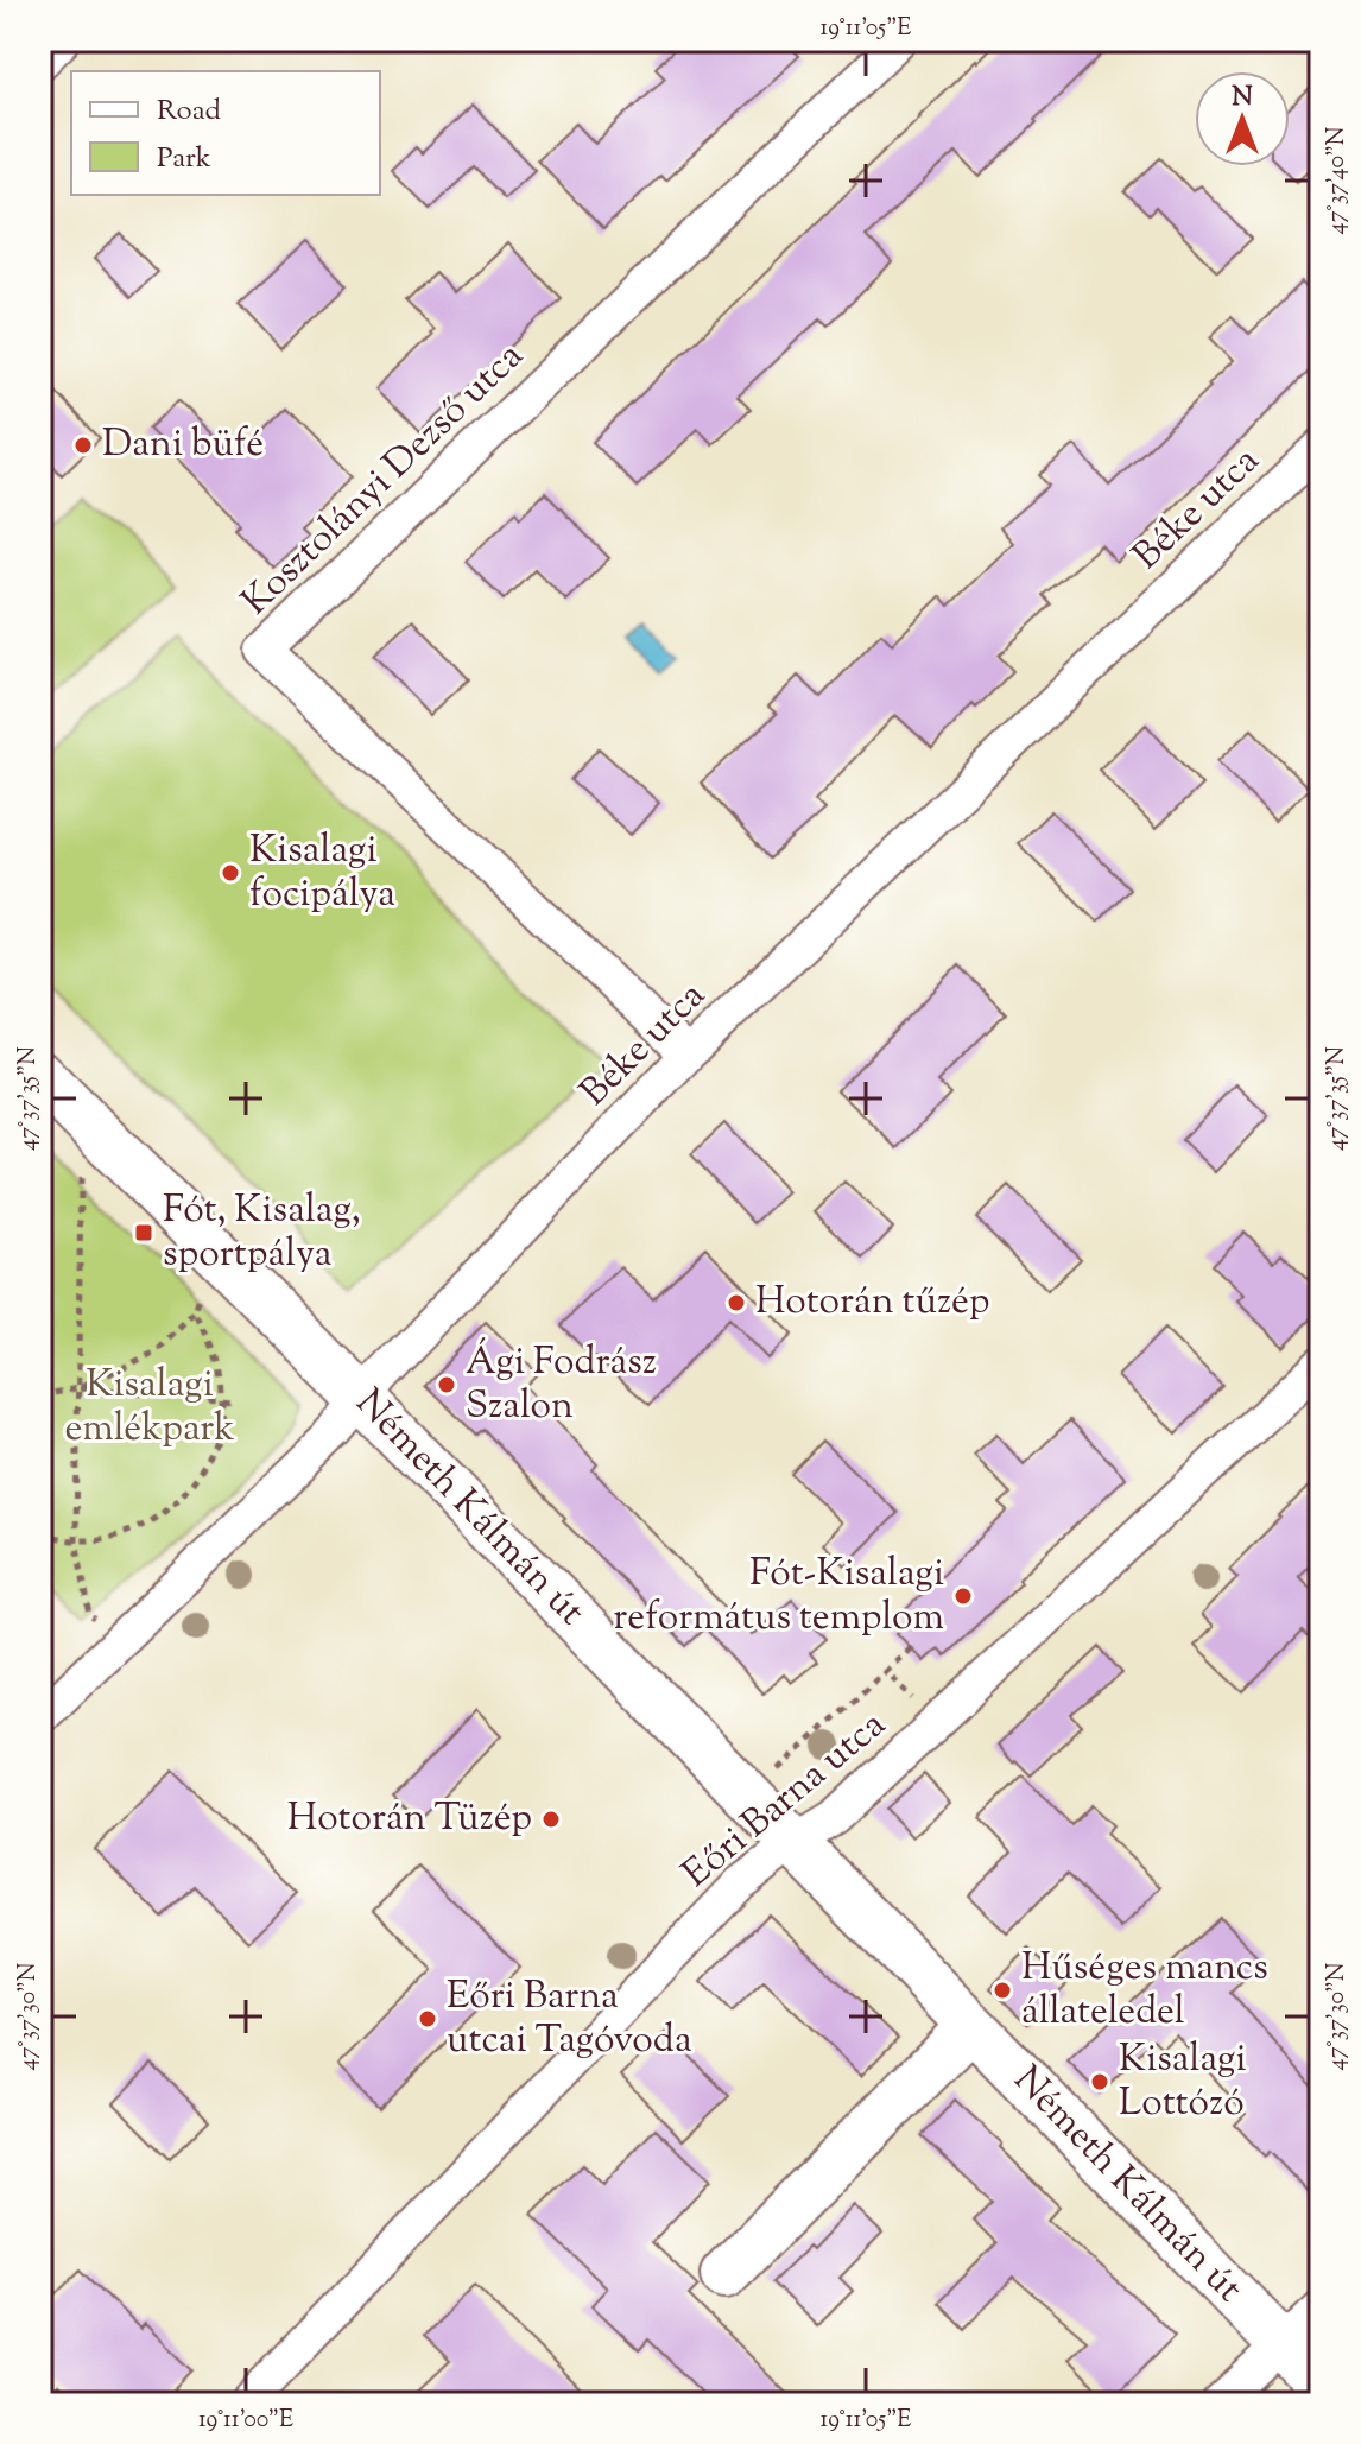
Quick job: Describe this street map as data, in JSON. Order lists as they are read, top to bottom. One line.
{"streets":{"street":["Kosztolányi Dezső utca","Béke utca","Németh Kálmán út","Eőri Barna utca"]},"crossings":[["Kosztolányi Dezső utca","Béke utca"],["Béke utca","Németh Kálmán út"],["Németh Kálmán út","Eőri Barna utca"]],"parks":["Kisalagi emlékpark"],"places":{"other":["Dani büfé","Kisalagi focipálya","Hotorán tűzép","Ági Fodrász Szalon","Fót-Kisalagi református templom","Hotorán Tüzép","Hűséges mancs állateledel","Eőri Barna utcai Tagóvoda","Kisalagi Lottózó"],"transit":["Fót, Kisalag, sportpálya"]},"legend":["Road","Park"],"north":"top","coordinates":["19°11'05\"E","47°37'40\"N","47°37'35\"N","47°37'30\"N","19°11'00\"E"]}
